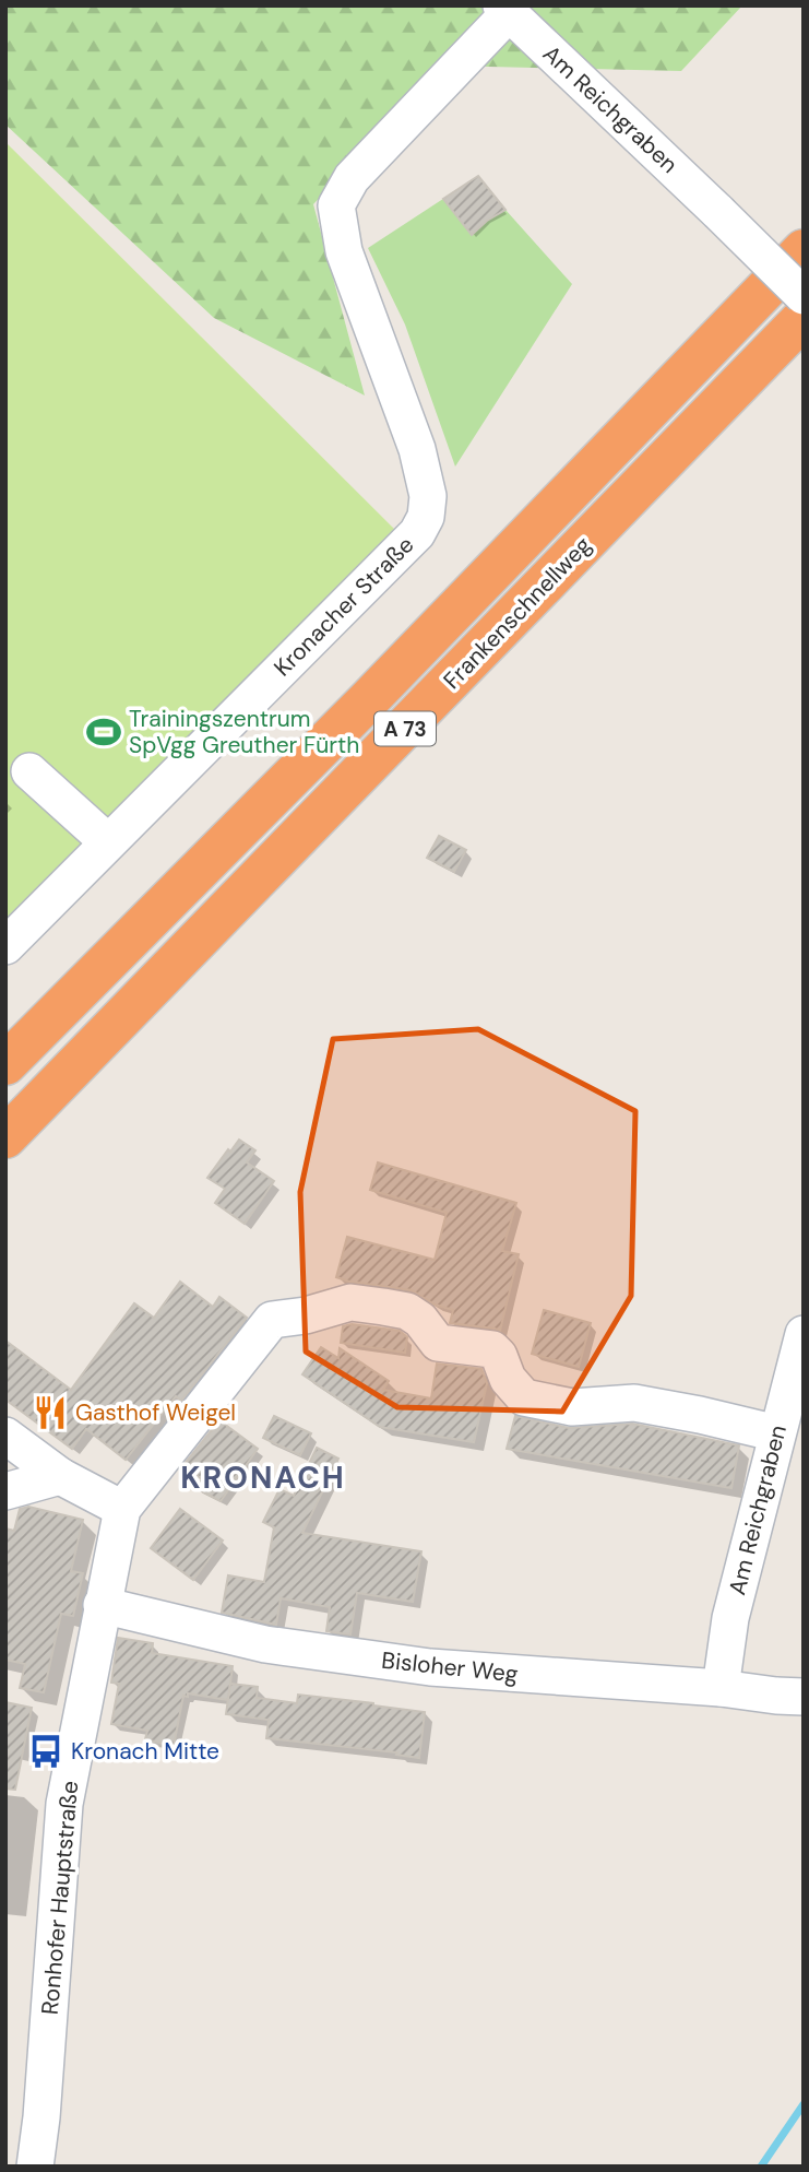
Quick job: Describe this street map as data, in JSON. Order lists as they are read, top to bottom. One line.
{"streets":{"highway":["Frankenschnellweg","A 73"],"street":["Am Reichgraben","Kronacher Straße","Bisloher Weg","Ronhofer Hauptstraße"]},"crossings":[["Am Reichgraben","Kronacher Straße"],["Am Reichgraben","Bisloher Weg"],["Am Reichgraben","Ronhofer Hauptstraße"],["Bisloher Weg","Ronhofer Hauptstraße"]],"districts":["KRONACH"],"places":{"sports":["Trainingszentrum SpVgg Greuther Fürth"],"restaurant":["Gasthof Weigel"],"bus stop":["Kronach Mitte"]}}
